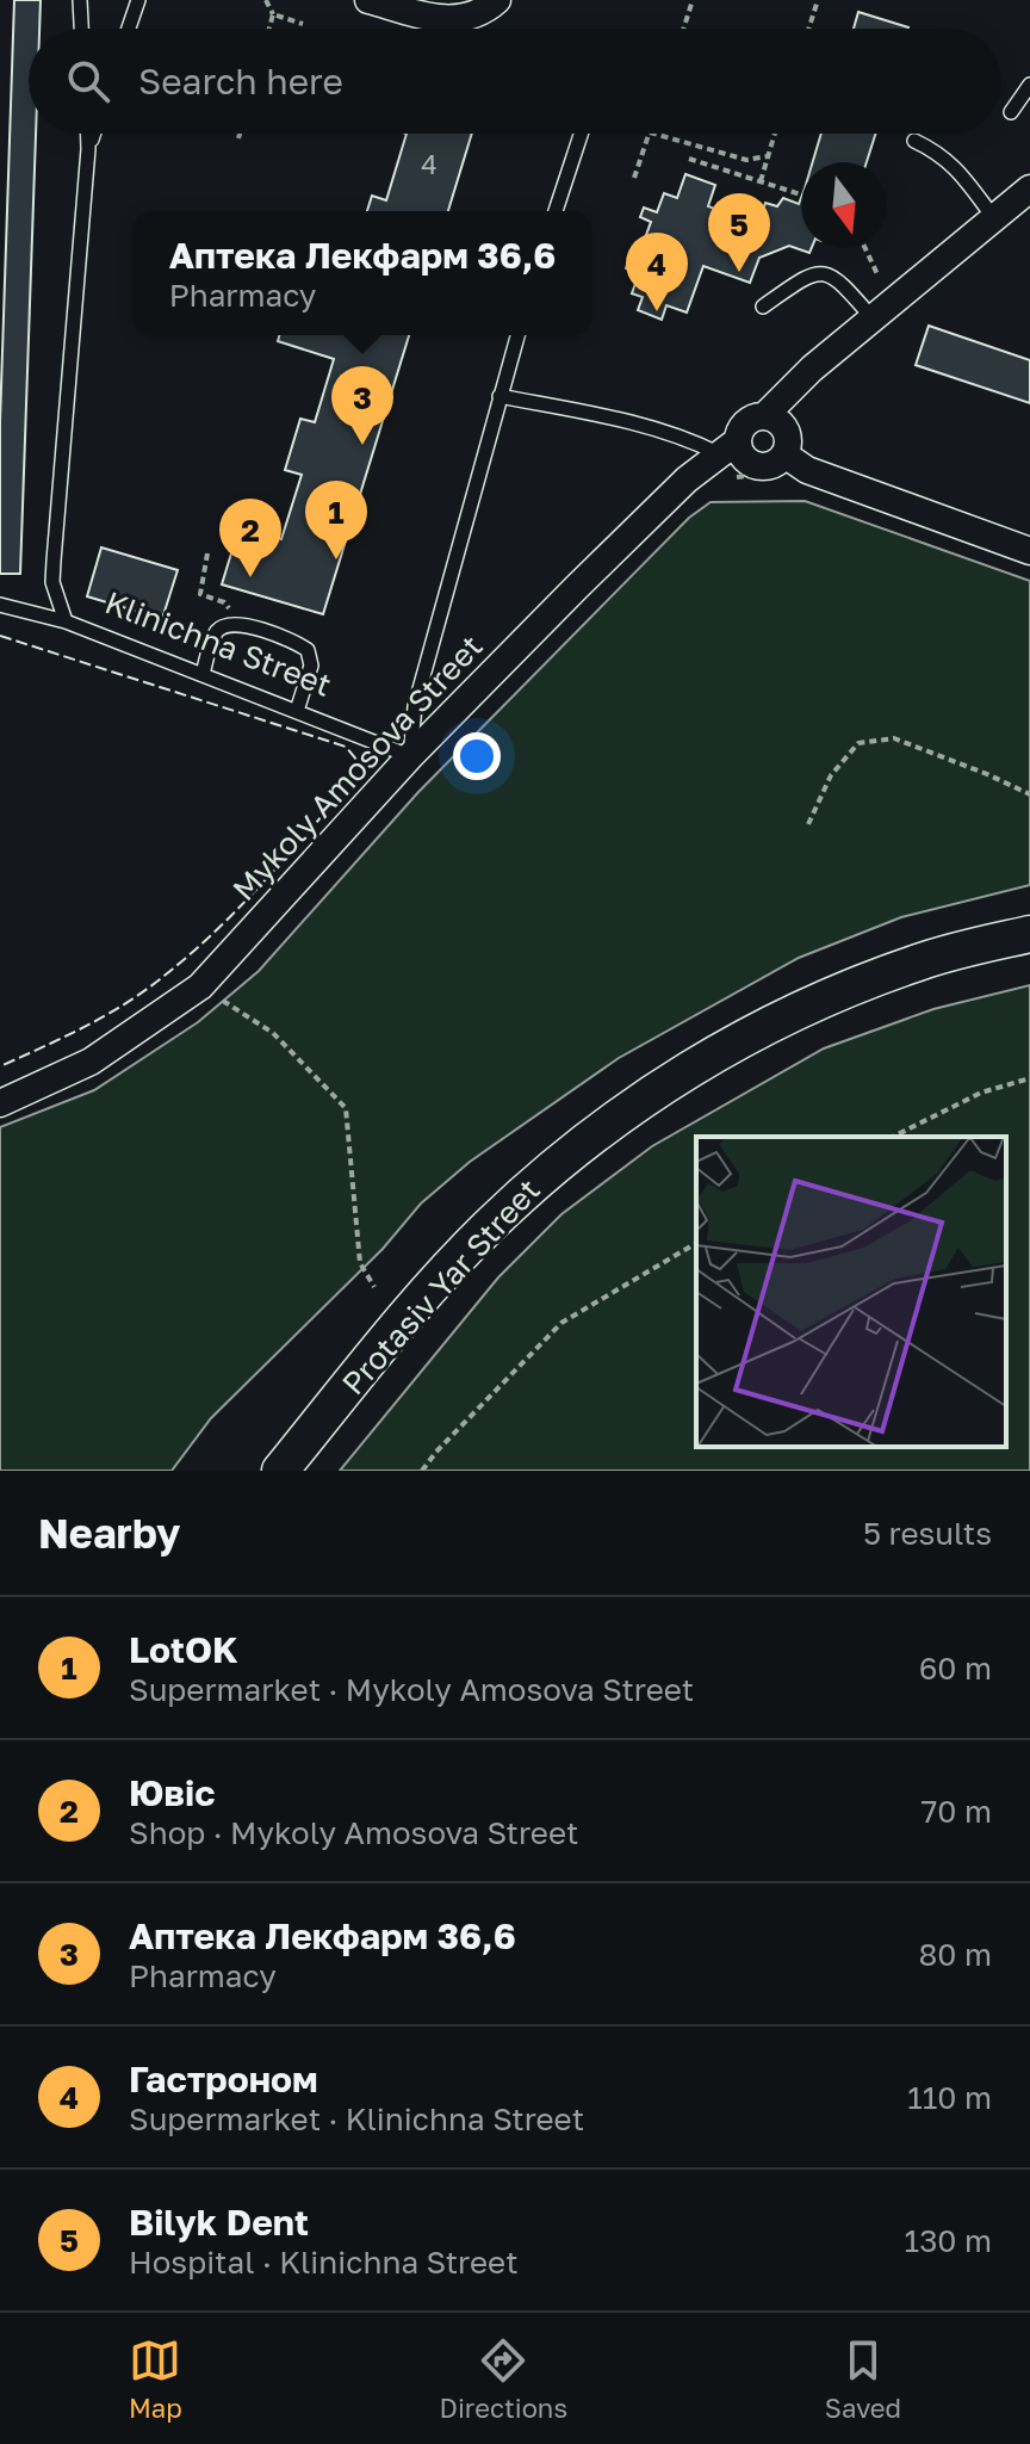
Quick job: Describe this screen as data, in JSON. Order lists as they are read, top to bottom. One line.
{"streets":{"main road":["Protasiv Yar Street"],"street":["Mykoly Amosova Street"],"lane":["Klinichna Street"]},"crossings":[["Klinichna Street","Mykoly Amosova Street"]],"house_numbers":["4"],"north":"bottom","page":{"search":"Search here","pins":["5","4","3","1","2"],"popup":["Аптека Лекфарм 36,6","Pharmacy"],"heading":["Nearby","5 results"],"list":[{"mark":"1","name":"LotOK","note":"Supermarket · Mykoly Amosova Street","value":"60 m"},{"mark":"2","name":"Ювіс","note":"Shop · Mykoly Amosova Street","value":"70 m"},{"mark":"3","name":"Аптека Лекфарм 36,6","note":"Pharmacy","value":"80 m"},{"mark":"4","name":"Гастроном","note":"Supermarket · Klinichna Street","value":"110 m"},{"mark":"5","name":"Bilyk Dent","note":"Hospital · Klinichna Street","value":"130 m"}],"nav":["Map","Directions","Saved"]}}
